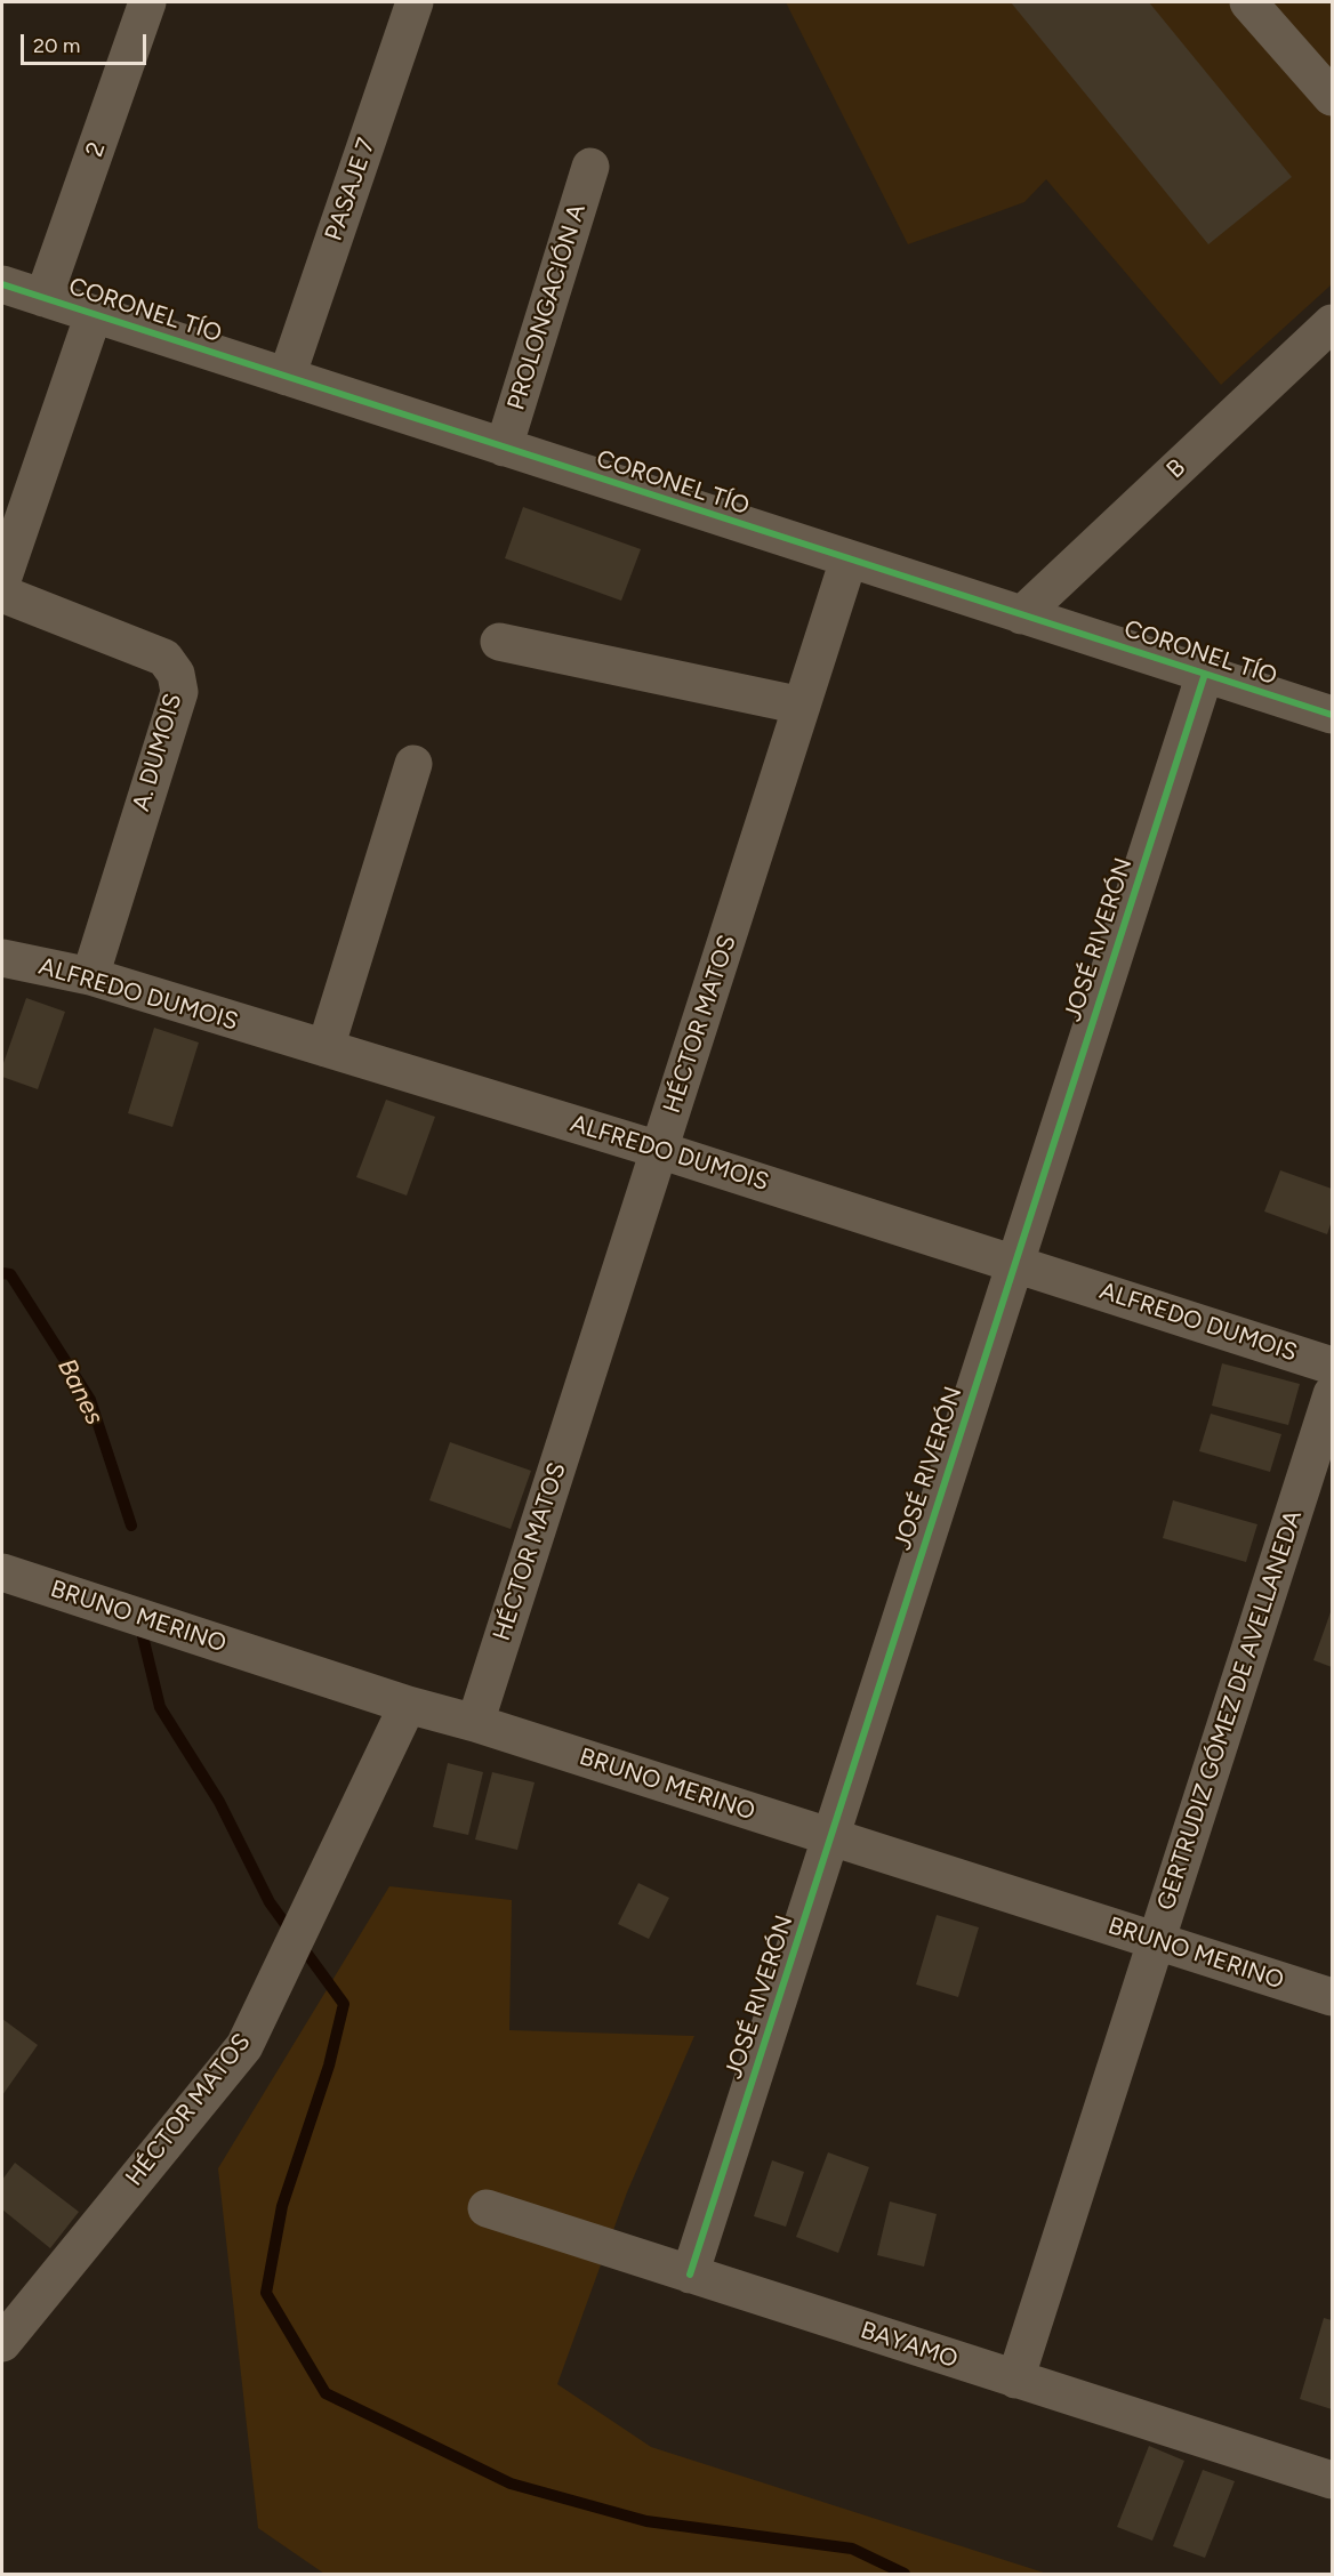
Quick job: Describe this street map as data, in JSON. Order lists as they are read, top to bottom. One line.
{"streets":{"street":["2","PASAJE 7","PROLONGACIÓN A","CORONEL TÍO","B","A. DUMOIS","JOSÉ RIVERÓN","ALFREDO DUMOIS","HÉCTOR MATOS","BRUNO MERINO","GERTRUDIZ GÓMEZ DE AVELLANEDA","BAYAMO"]},"crossings":[["2","CORONEL TÍO"],["PASAJE 7","CORONEL TÍO"],["PROLONGACIÓN A","CORONEL TÍO"],["CORONEL TÍO","B"],["CORONEL TÍO","JOSÉ RIVERÓN"],["CORONEL TÍO","HÉCTOR MATOS"],["A. DUMOIS","ALFREDO DUMOIS"],["JOSÉ RIVERÓN","ALFREDO DUMOIS"],["JOSÉ RIVERÓN","BRUNO MERINO"],["JOSÉ RIVERÓN","BAYAMO"],["ALFREDO DUMOIS","HÉCTOR MATOS"],["HÉCTOR MATOS","BRUNO MERINO"],["BRUNO MERINO","GERTRUDIZ GÓMEZ DE AVELLANEDA"],["GERTRUDIZ GÓMEZ DE AVELLANEDA","BAYAMO"]],"water":["Banes"],"scale_bar":"20 m"}
